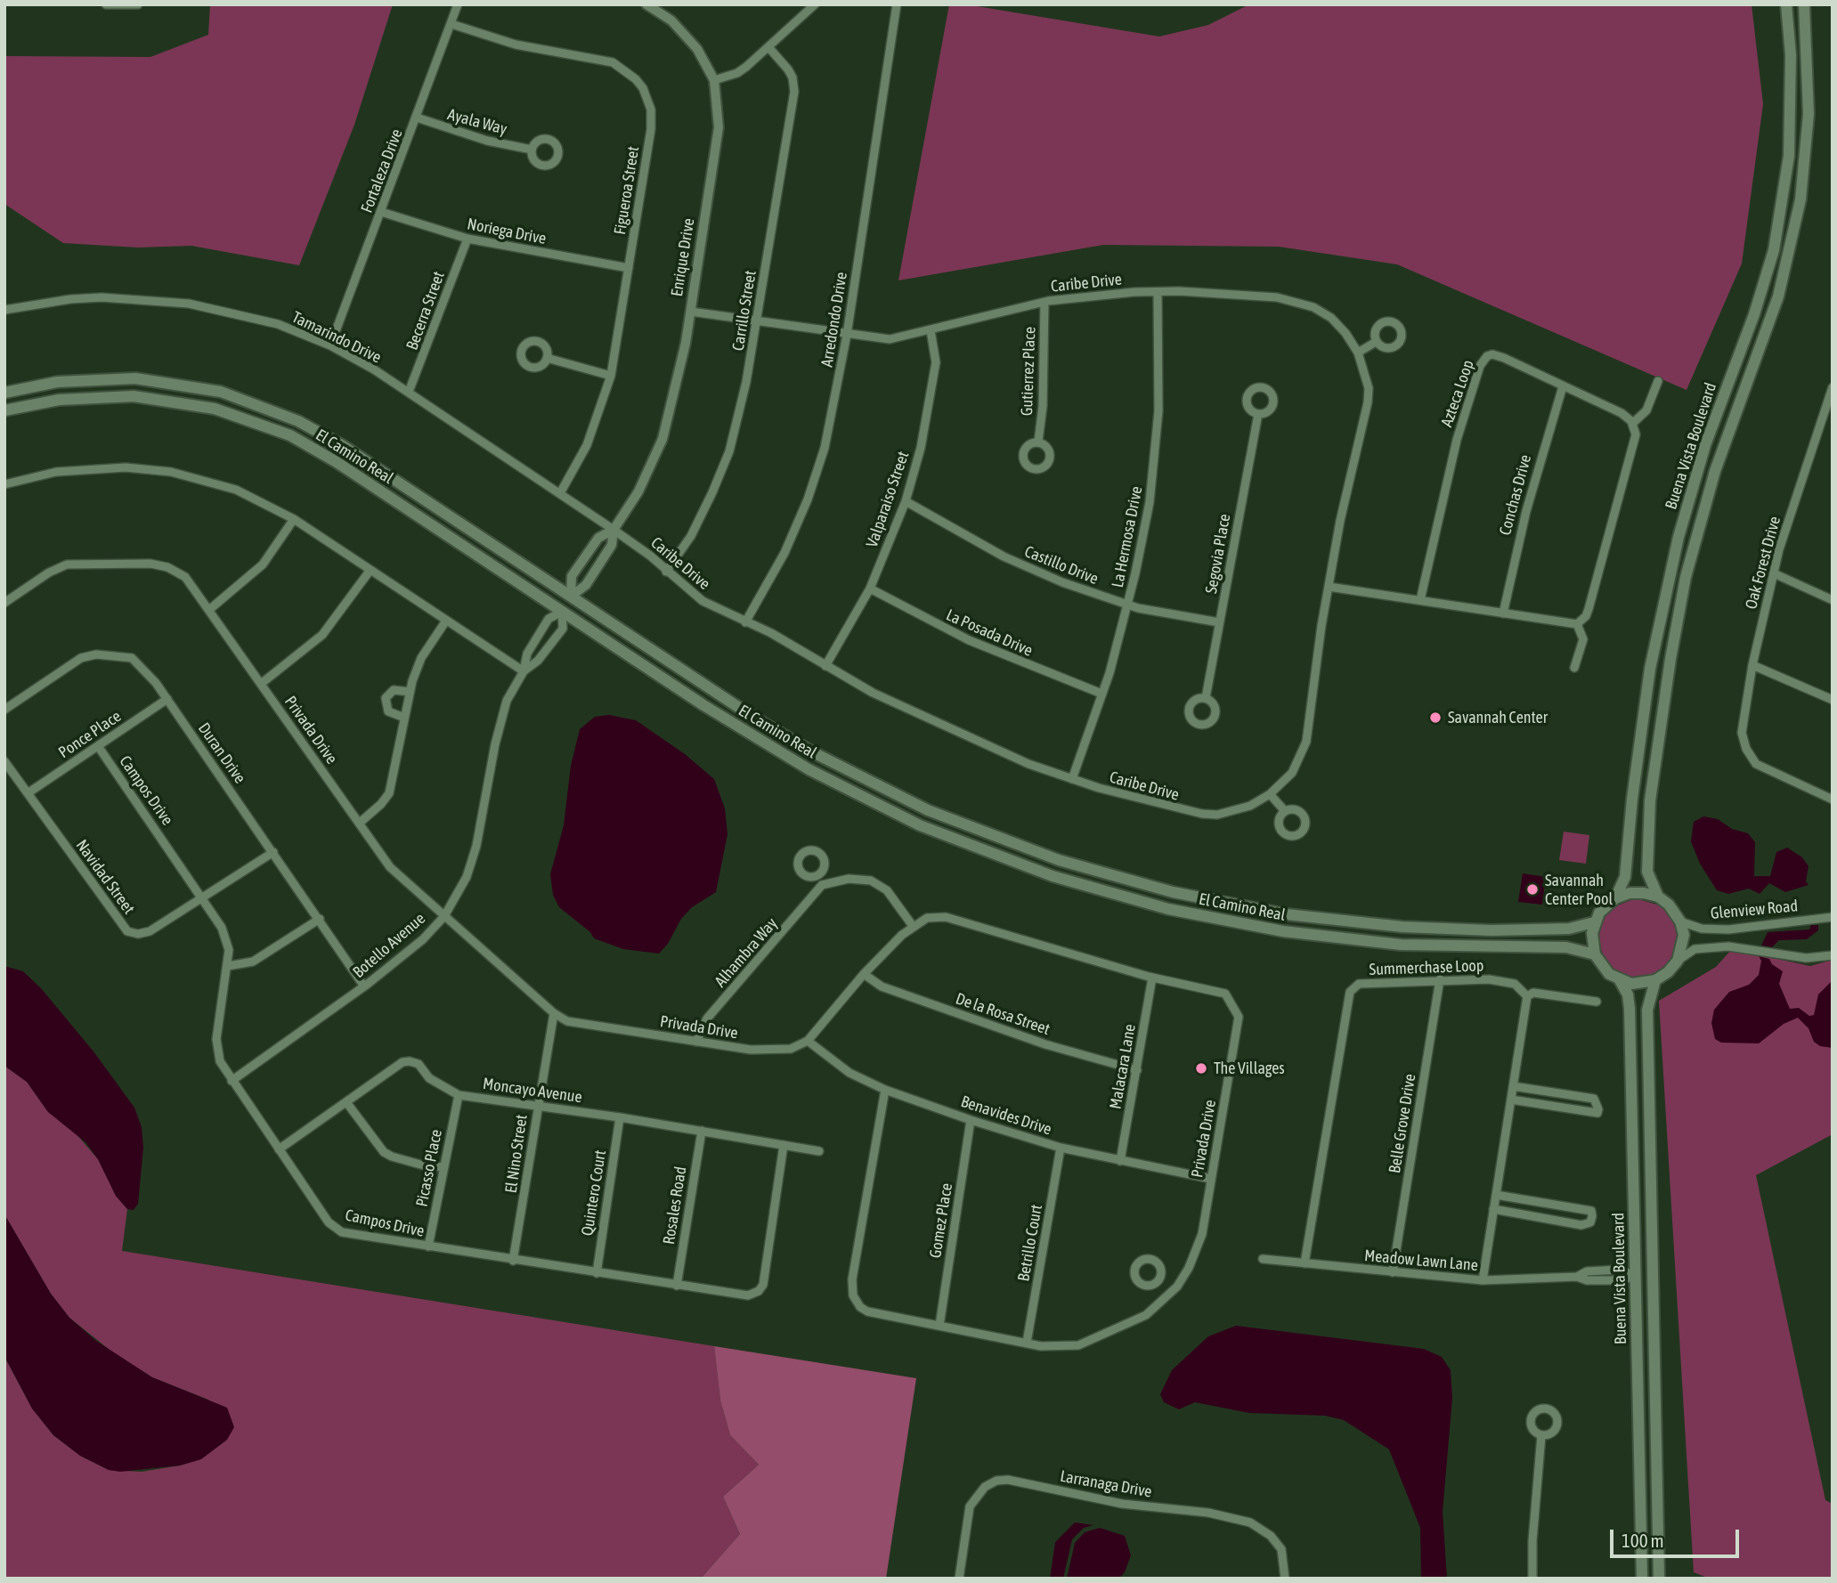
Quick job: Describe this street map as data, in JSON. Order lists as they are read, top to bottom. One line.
{"streets":{"main road":["Buena Vista Boulevard","El Camino Real"],"street":["Ayala Way","Fortaleza Drive","Figueroa Street","Noriega Drive","Enrique Drive","Caribe Drive","Becerra Street","Carrillo Street","Arredondo Drive","Tamarindo Drive","Gutierrez Place","Azteca Loop","Conchas Drive","Valparaiso Street","La Hermosa Drive","Segovia Place","Oak Forest Drive","Castillo Drive","La Posada Drive","Privada Drive","Ponce Place","Duran Drive","Campos Drive","Navidad Street","Glenview Road","Botello Avenue","Alhambra Way","Summerchase Loop","De la Rosa Street","Malacara Lane","Moncayo Avenue","Benavides Drive","Belle Grove Drive","El Nino Street","Picasso Place","Quintero Court","Rosales Road","Gomez Place","Betrillo Court","Meadow Lawn Lane","Larranaga Drive"]},"crossings":[["Ayala Way","Fortaleza Drive"],["Fortaleza Drive","Figueroa Street"],["Fortaleza Drive","Noriega Drive"],["Fortaleza Drive","Tamarindo Drive"],["Figueroa Street","Noriega Drive"],["Figueroa Street","Tamarindo Drive"],["Noriega Drive","Becerra Street"],["Enrique Drive","Caribe Drive"],["Enrique Drive","Tamarindo Drive"],["Enrique Drive","El Camino Real"],["Caribe Drive","Carrillo Street"],["Caribe Drive","Arredondo Drive"],["Caribe Drive","Tamarindo Drive"],["Caribe Drive","Gutierrez Place"],["Caribe Drive","Valparaiso Street"],["Caribe Drive","La Hermosa Drive"],["Becerra Street","Tamarindo Drive"],["Azteca Loop","Conchas Drive"],["Buena Vista Boulevard","El Camino Real"],["Buena Vista Boulevard","Glenview Road"],["Buena Vista Boulevard","Meadow Lawn Lane"],["El Camino Real","Glenview Road"],["El Camino Real","Botello Avenue"],["Valparaiso Street","Castillo Drive"],["Valparaiso Street","La Posada Drive"],["La Hermosa Drive","Castillo Drive"],["La Hermosa Drive","La Posada Drive"],["Segovia Place","Castillo Drive"],["Privada Drive","Botello Avenue"],["Privada Drive","Alhambra Way"],["Privada Drive","De la Rosa Street"],["Privada Drive","Malacara Lane"],["Privada Drive","Benavides Drive"],["Privada Drive","El Nino Street"],["Privada Drive","Gomez Place"],["Privada Drive","Betrillo Court"],["Ponce Place","Duran Drive"],["Ponce Place","Campos Drive"],["Ponce Place","Navidad Street"],["Duran Drive","Navidad Street"],["Duran Drive","Botello Avenue"],["Campos Drive","Navidad Street"],["Campos Drive","Botello Avenue"],["Campos Drive","Moncayo Avenue"],["Campos Drive","El Nino Street"],["Campos Drive","Picasso Place"],["Campos Drive","Quintero Court"],["Campos Drive","Rosales Road"],["Summerchase Loop","Belle Grove Drive"],["Summerchase Loop","Meadow Lawn Lane"],["De la Rosa Street","Malacara Lane"],["Malacara Lane","Benavides Drive"],["Moncayo Avenue","El Nino Street"],["Moncayo Avenue","Picasso Place"],["Moncayo Avenue","Quintero Court"],["Moncayo Avenue","Rosales Road"],["Benavides Drive","Gomez Place"],["Benavides Drive","Betrillo Court"],["Belle Grove Drive","Meadow Lawn Lane"]],"places":["Savannah Center","Savannah Center Pool","The Villages"],"scale_bar":"100 m"}
